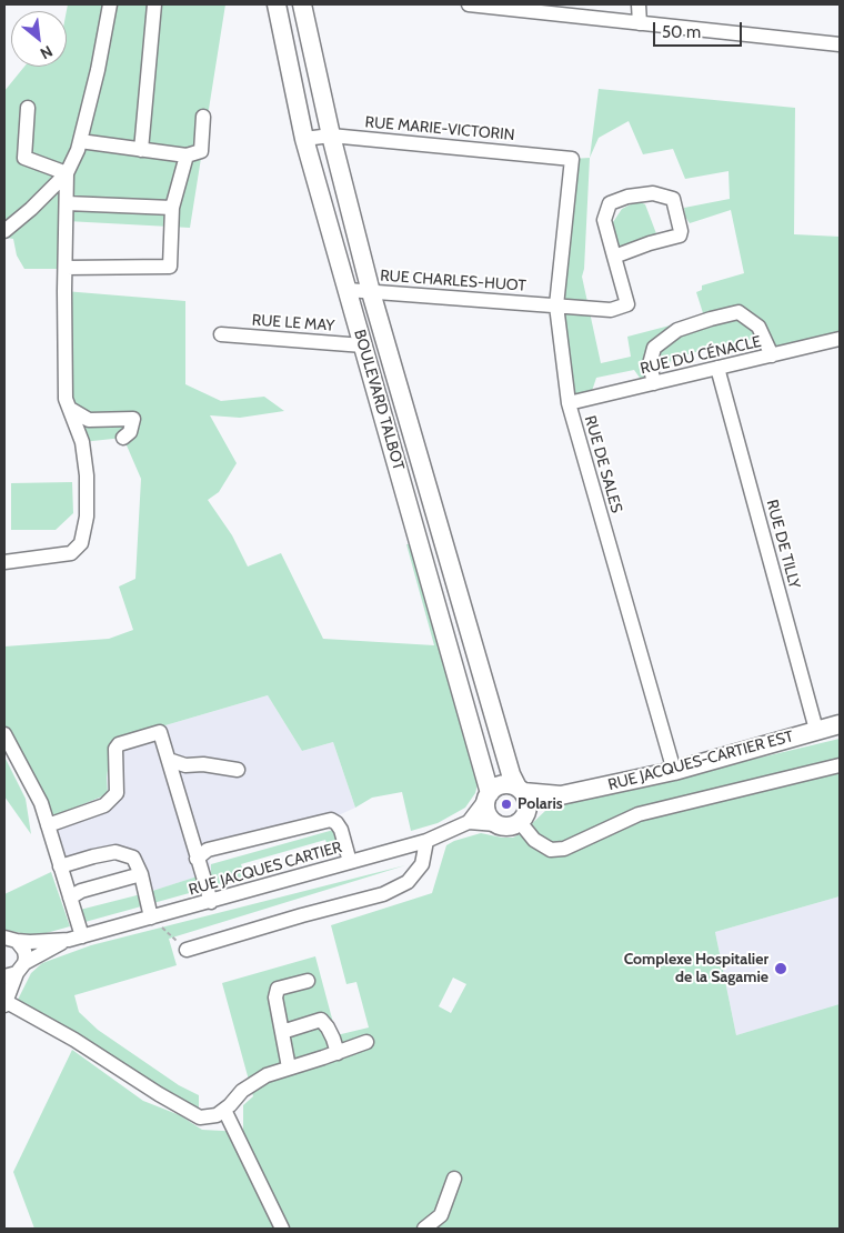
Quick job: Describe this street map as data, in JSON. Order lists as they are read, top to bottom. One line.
{"streets":{"main road":["BOULEVARD TALBOT","RUE JACQUES-CARTIER EST"],"street":["RUE MARIE-VICTORIN","RUE CHARLES-HUOT","RUE LE MAY","RUE DU CÉNACLE","RUE DE SALES","RUE DE TILLY","RUE JACQUES CARTIER"]},"crossings":[["RUE MARIE-VICTORIN","BOULEVARD TALBOT"],["RUE MARIE-VICTORIN","RUE DE SALES"],["RUE CHARLES-HUOT","BOULEVARD TALBOT"],["RUE CHARLES-HUOT","RUE DE SALES"],["RUE LE MAY","BOULEVARD TALBOT"],["RUE DU CÉNACLE","RUE DE SALES"],["RUE DU CÉNACLE","RUE DE TILLY"],["BOULEVARD TALBOT","RUE JACQUES-CARTIER EST"],["BOULEVARD TALBOT","RUE JACQUES CARTIER"],["RUE DE SALES","RUE JACQUES-CARTIER EST"],["RUE DE TILLY","RUE JACQUES-CARTIER EST"],["RUE JACQUES-CARTIER EST","RUE JACQUES CARTIER"]],"places":["Polaris","Complexe Hospitalier de la Sagamie"],"scale_bar":"50 m","north":"bottom right"}
